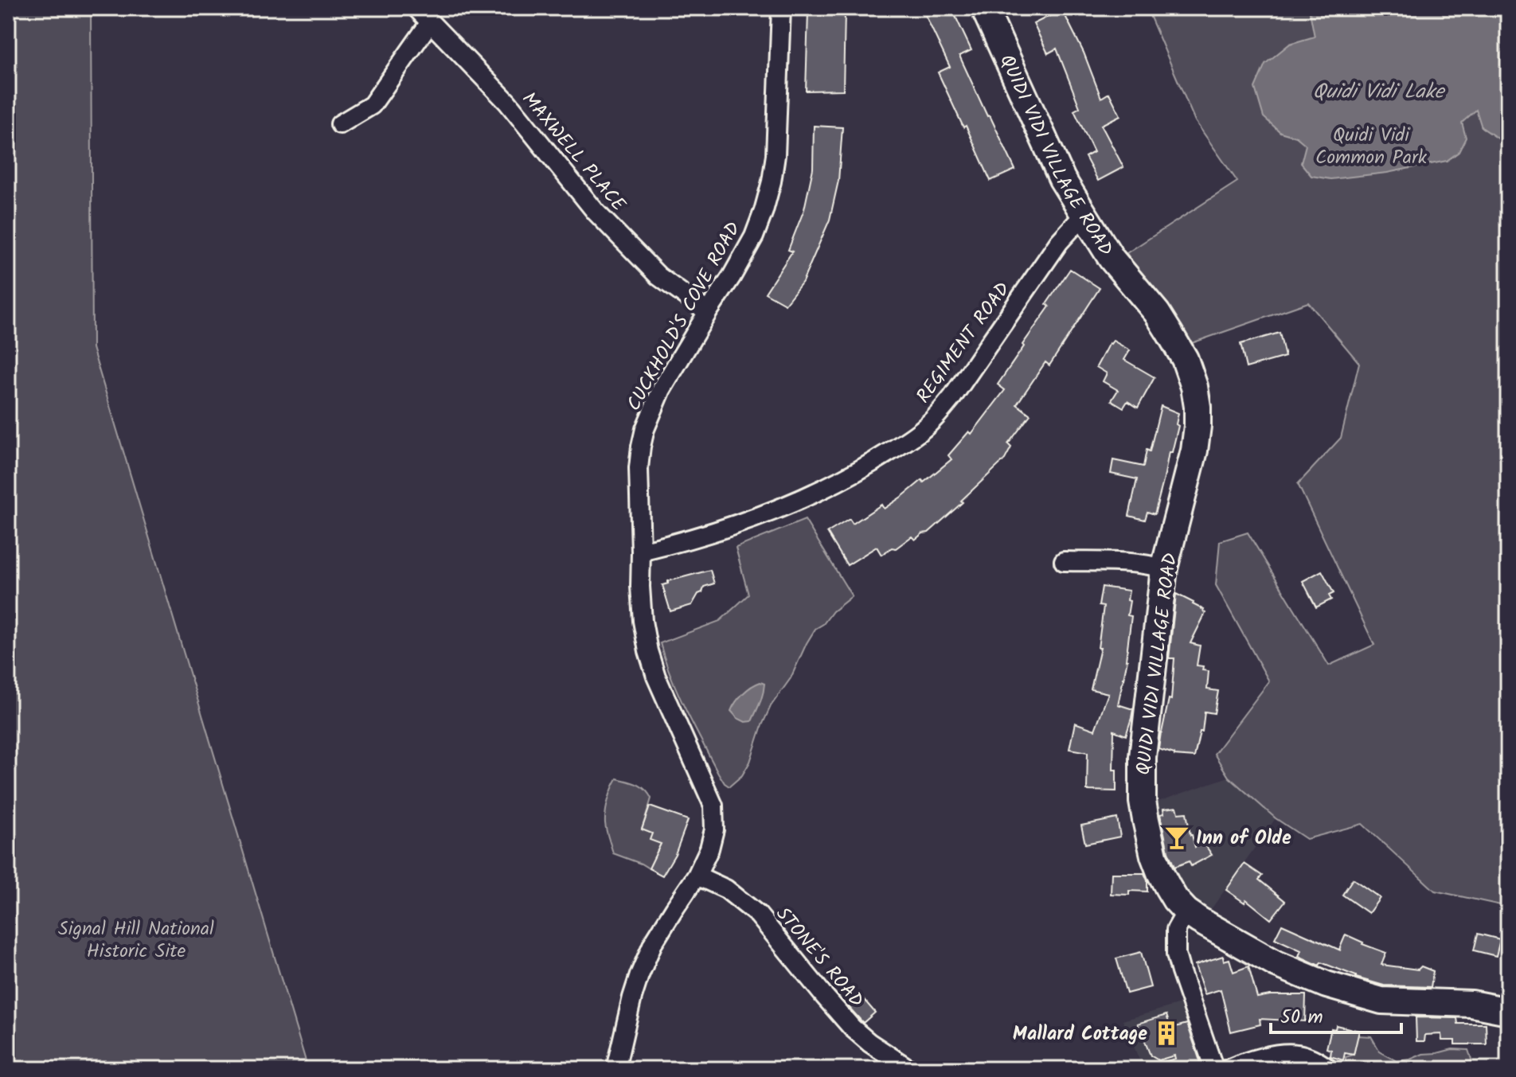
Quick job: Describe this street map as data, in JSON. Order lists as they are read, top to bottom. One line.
{"streets":{"street":["MAXWELL PLACE","QUIDI VIDI VILLAGE ROAD","CUCKHOLD'S COVE ROAD","REGIMENT ROAD","STONE'S ROAD"]},"crossings":[["MAXWELL PLACE","CUCKHOLD'S COVE ROAD"],["QUIDI VIDI VILLAGE ROAD","REGIMENT ROAD"],["CUCKHOLD'S COVE ROAD","REGIMENT ROAD"],["CUCKHOLD'S COVE ROAD","STONE'S ROAD"]],"water":["Quidi Vidi Lake"],"parks":["Quidi Vidi Common Park","Signal Hill National Historic Site"],"places":{"bar":["Inn of Olde"],"building":["Mallard Cottage"]},"scale_bar":"50 m"}
